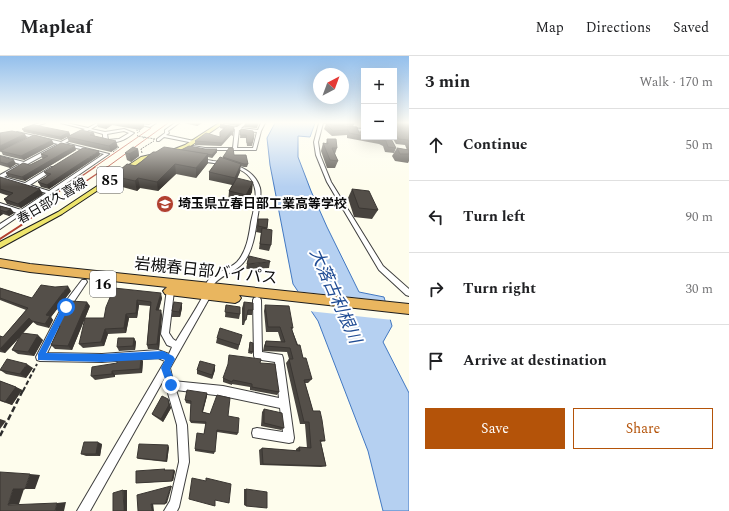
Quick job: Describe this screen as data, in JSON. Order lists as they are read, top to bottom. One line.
{"streets":{"highway":["岩槻春日部バイパス","16"],"main road":["85","春日部久喜線"]},"water":["大落古利根川"],"places":{"school or university":["埼玉県立春日部工業高等学校"]},"north":"top right","page":{"header":"Mapleaf","nav":["Map","Directions","Saved"],"heading":["3 min","Walk · 170 m"],"map_buttons":["+","−"],"list":[["Continue","50 m"],["Turn left","90 m"],["Turn right","30 m"],"Arrive at destination"],"buttons":["Save","Share"]}}
